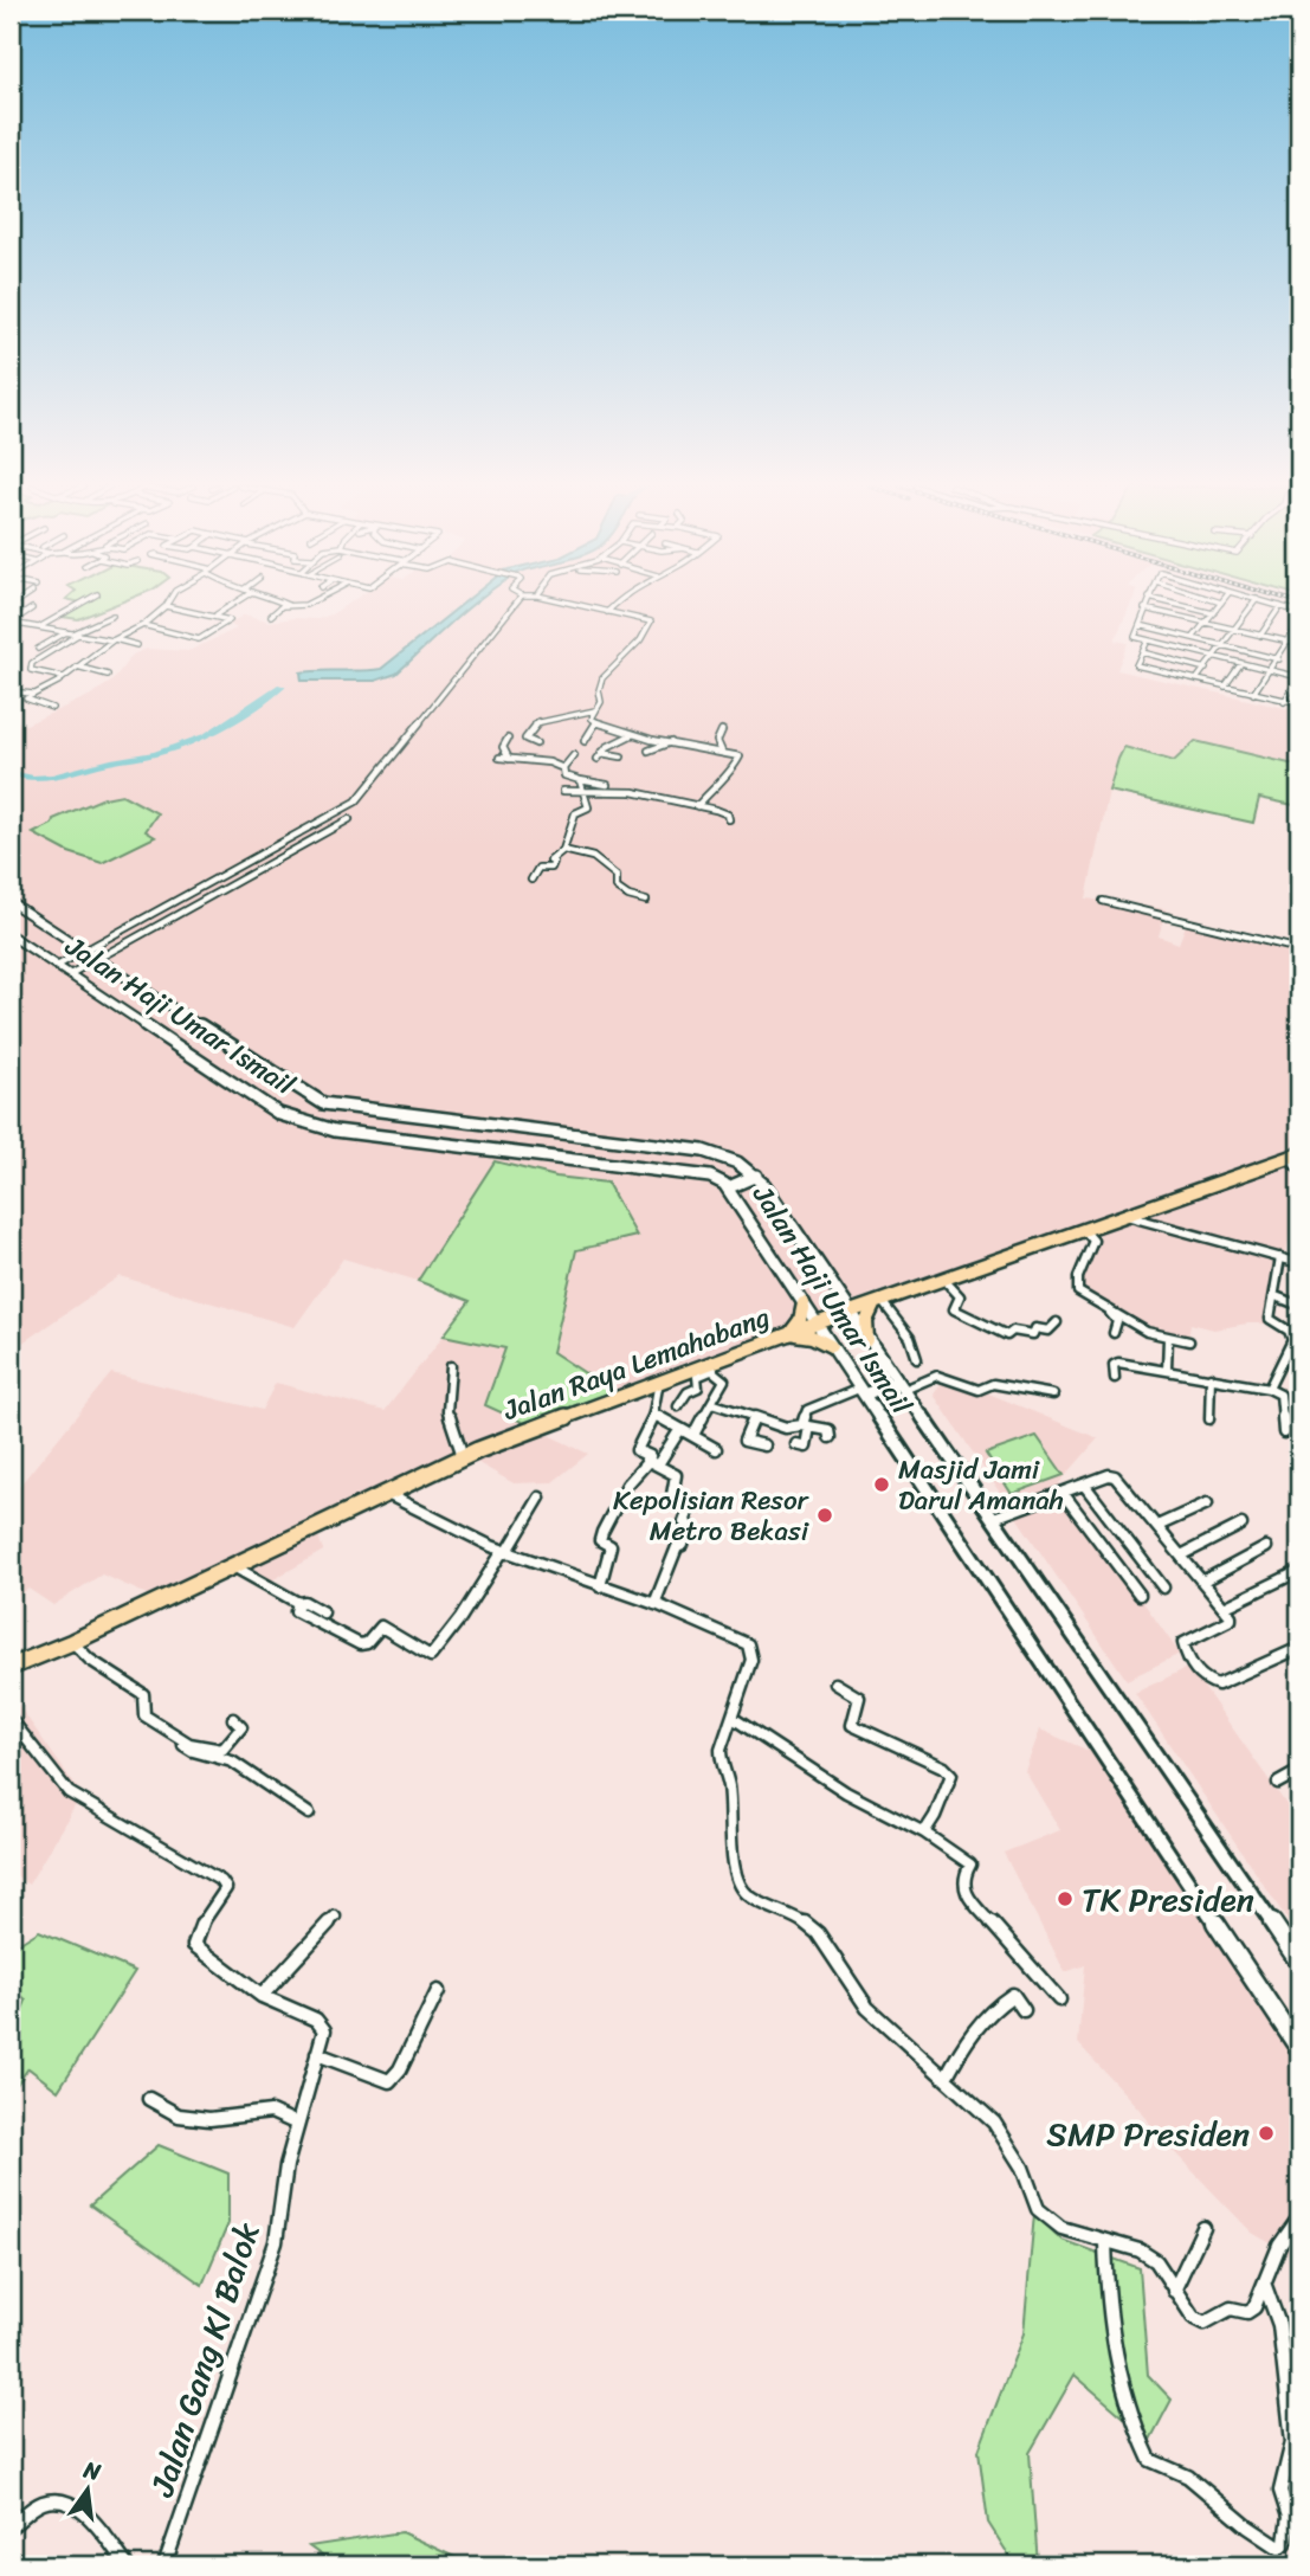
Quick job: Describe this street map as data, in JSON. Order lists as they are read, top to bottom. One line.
{"streets":{"main road":["Jalan Haji Umar Ismail","Jalan Raya Lemahabang"],"street":["Jalan Gang Kl Balok"]},"crossings":[["Jalan Haji Umar Ismail","Jalan Raya Lemahabang"]],"places":["Masjid Jami Darul Amanah","Kepolisian Resor Metro Bekasi","TK Presiden","SMP Presiden"],"north":"top"}
